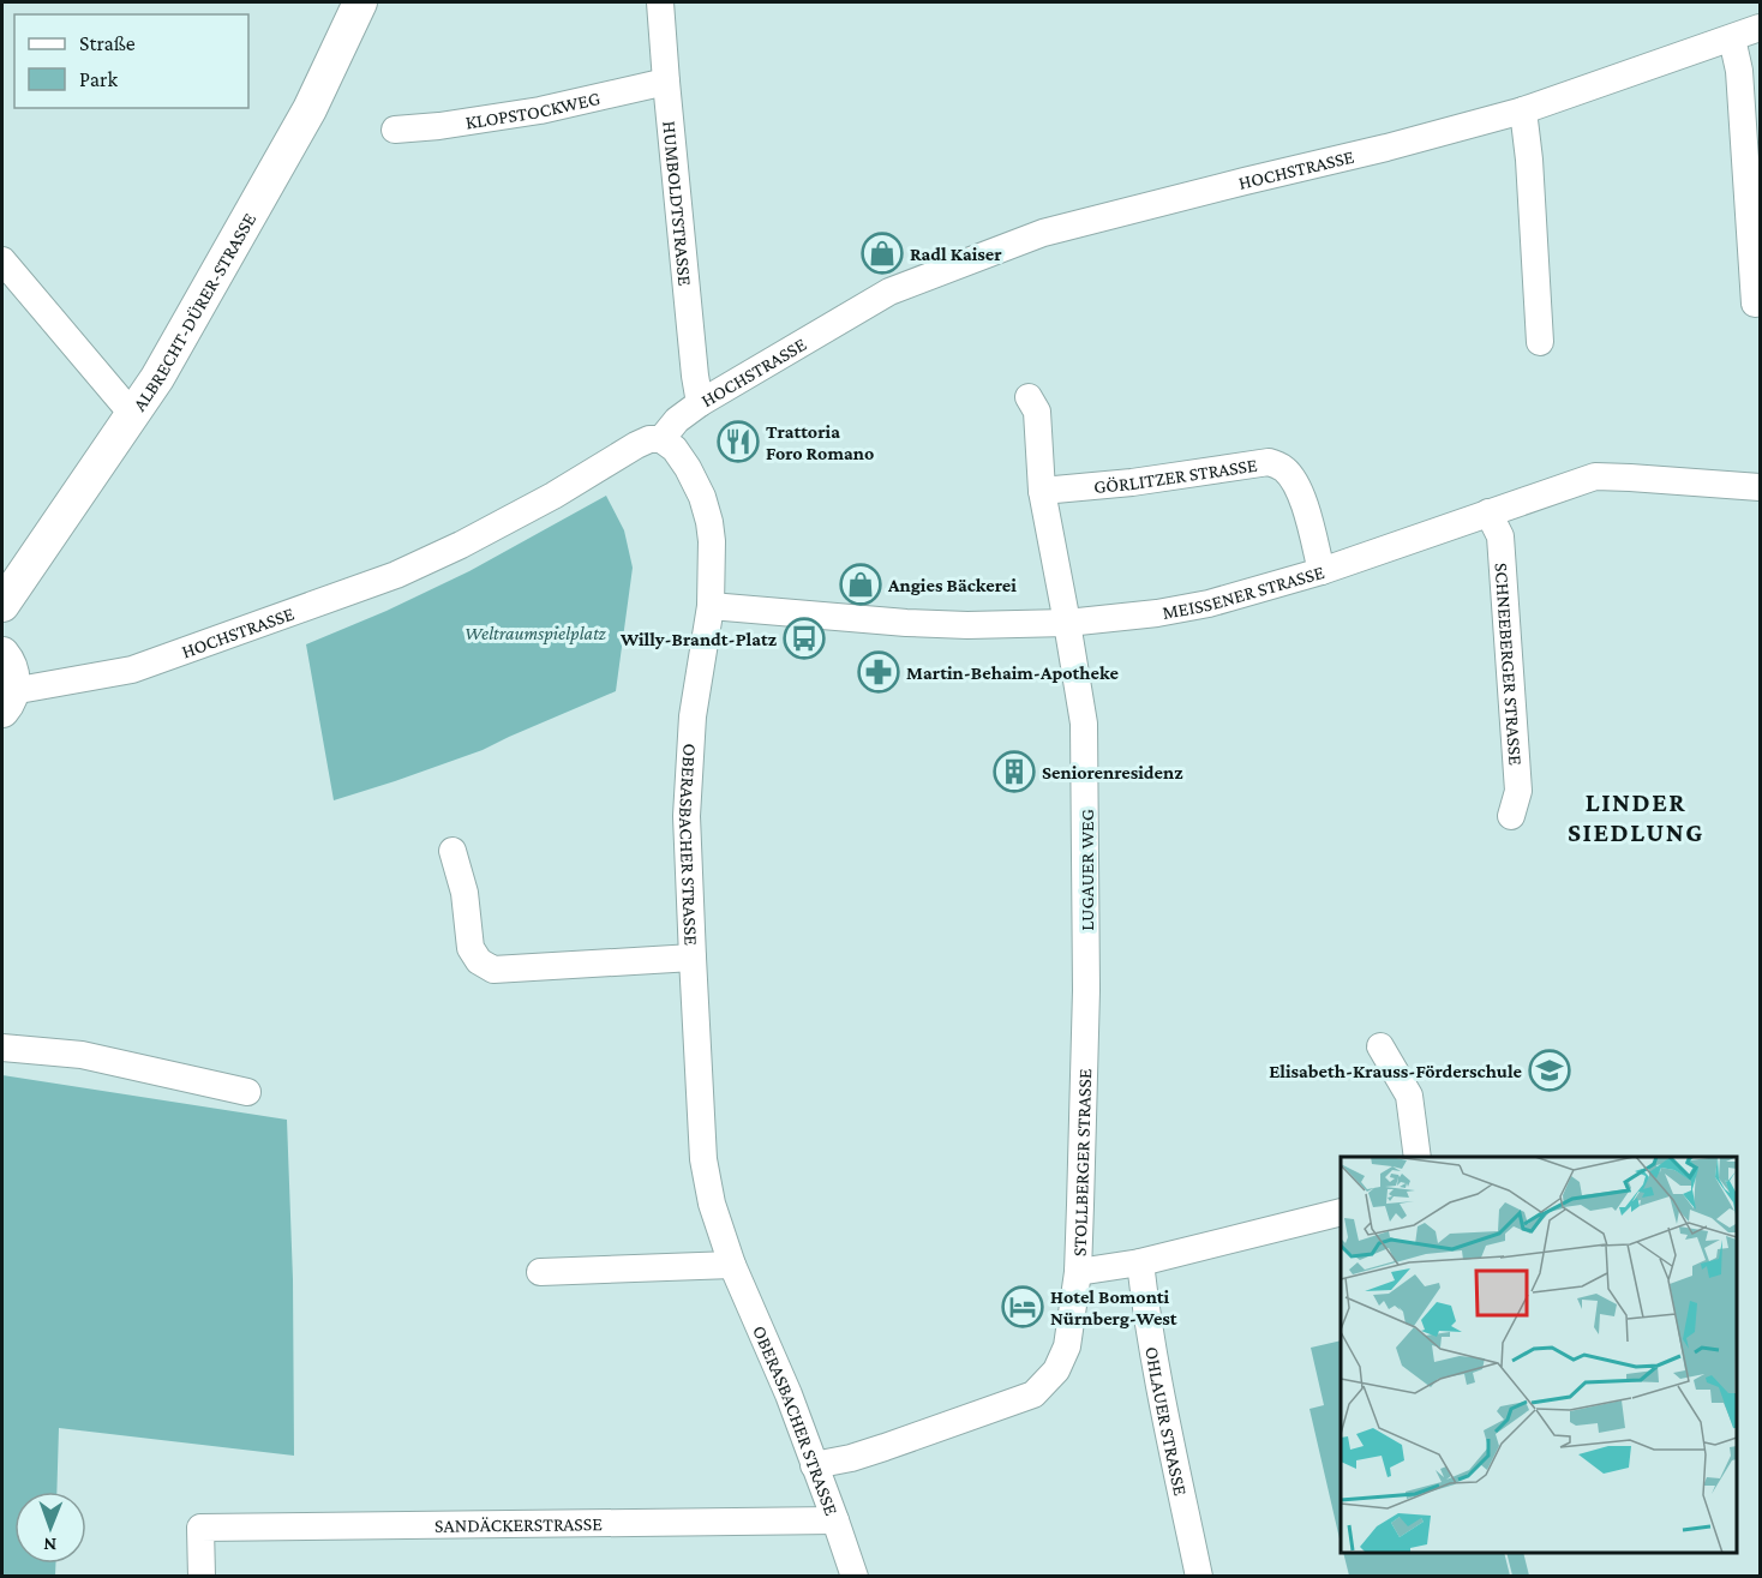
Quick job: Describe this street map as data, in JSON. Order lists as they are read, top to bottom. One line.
{"streets":{"street":["KLOPSTOCKWEG","HOCHSTRASSE","HUMBOLDTSTRASSE","ALBRECHT-DÜRER-STRASSE","GÖRLITZER STRASSE","MEISSENER STRASSE","SCHNEEBERGER STRASSE","OBERASBACHER STRASSE","LUGAUER WEG","STOLLBERGER STRASSE","OHLAUER STRASSE","SANDÄCKERSTRASSE"]},"crossings":[["KLOPSTOCKWEG","HUMBOLDTSTRASSE"],["HOCHSTRASSE","HUMBOLDTSTRASSE"],["HOCHSTRASSE","OBERASBACHER STRASSE"],["GÖRLITZER STRASSE","MEISSENER STRASSE"],["GÖRLITZER STRASSE","LUGAUER WEG"],["MEISSENER STRASSE","SCHNEEBERGER STRASSE"],["MEISSENER STRASSE","OBERASBACHER STRASSE"],["MEISSENER STRASSE","LUGAUER WEG"],["OBERASBACHER STRASSE","STOLLBERGER STRASSE"],["OBERASBACHER STRASSE","SANDÄCKERSTRASSE"],["LUGAUER WEG","STOLLBERGER STRASSE"]],"districts":["LINDER SIEDLUNG"],"parks":["Weltraumspielplatz"],"places":{"shop":["Radl Kaiser","Angies Bäckerei"],"restaurant":["Trattoria Foro Romano"],"bus stop":["Willy-Brandt-Platz"],"pharmacy":["Martin-Behaim-Apotheke"],"building":["Seniorenresidenz"],"school or university":["Elisabeth-Krauss-Förderschule"],"hotel":["Hotel Bomonti Nürnberg-West"]},"legend":["Straße","Park"],"north":"bottom"}
